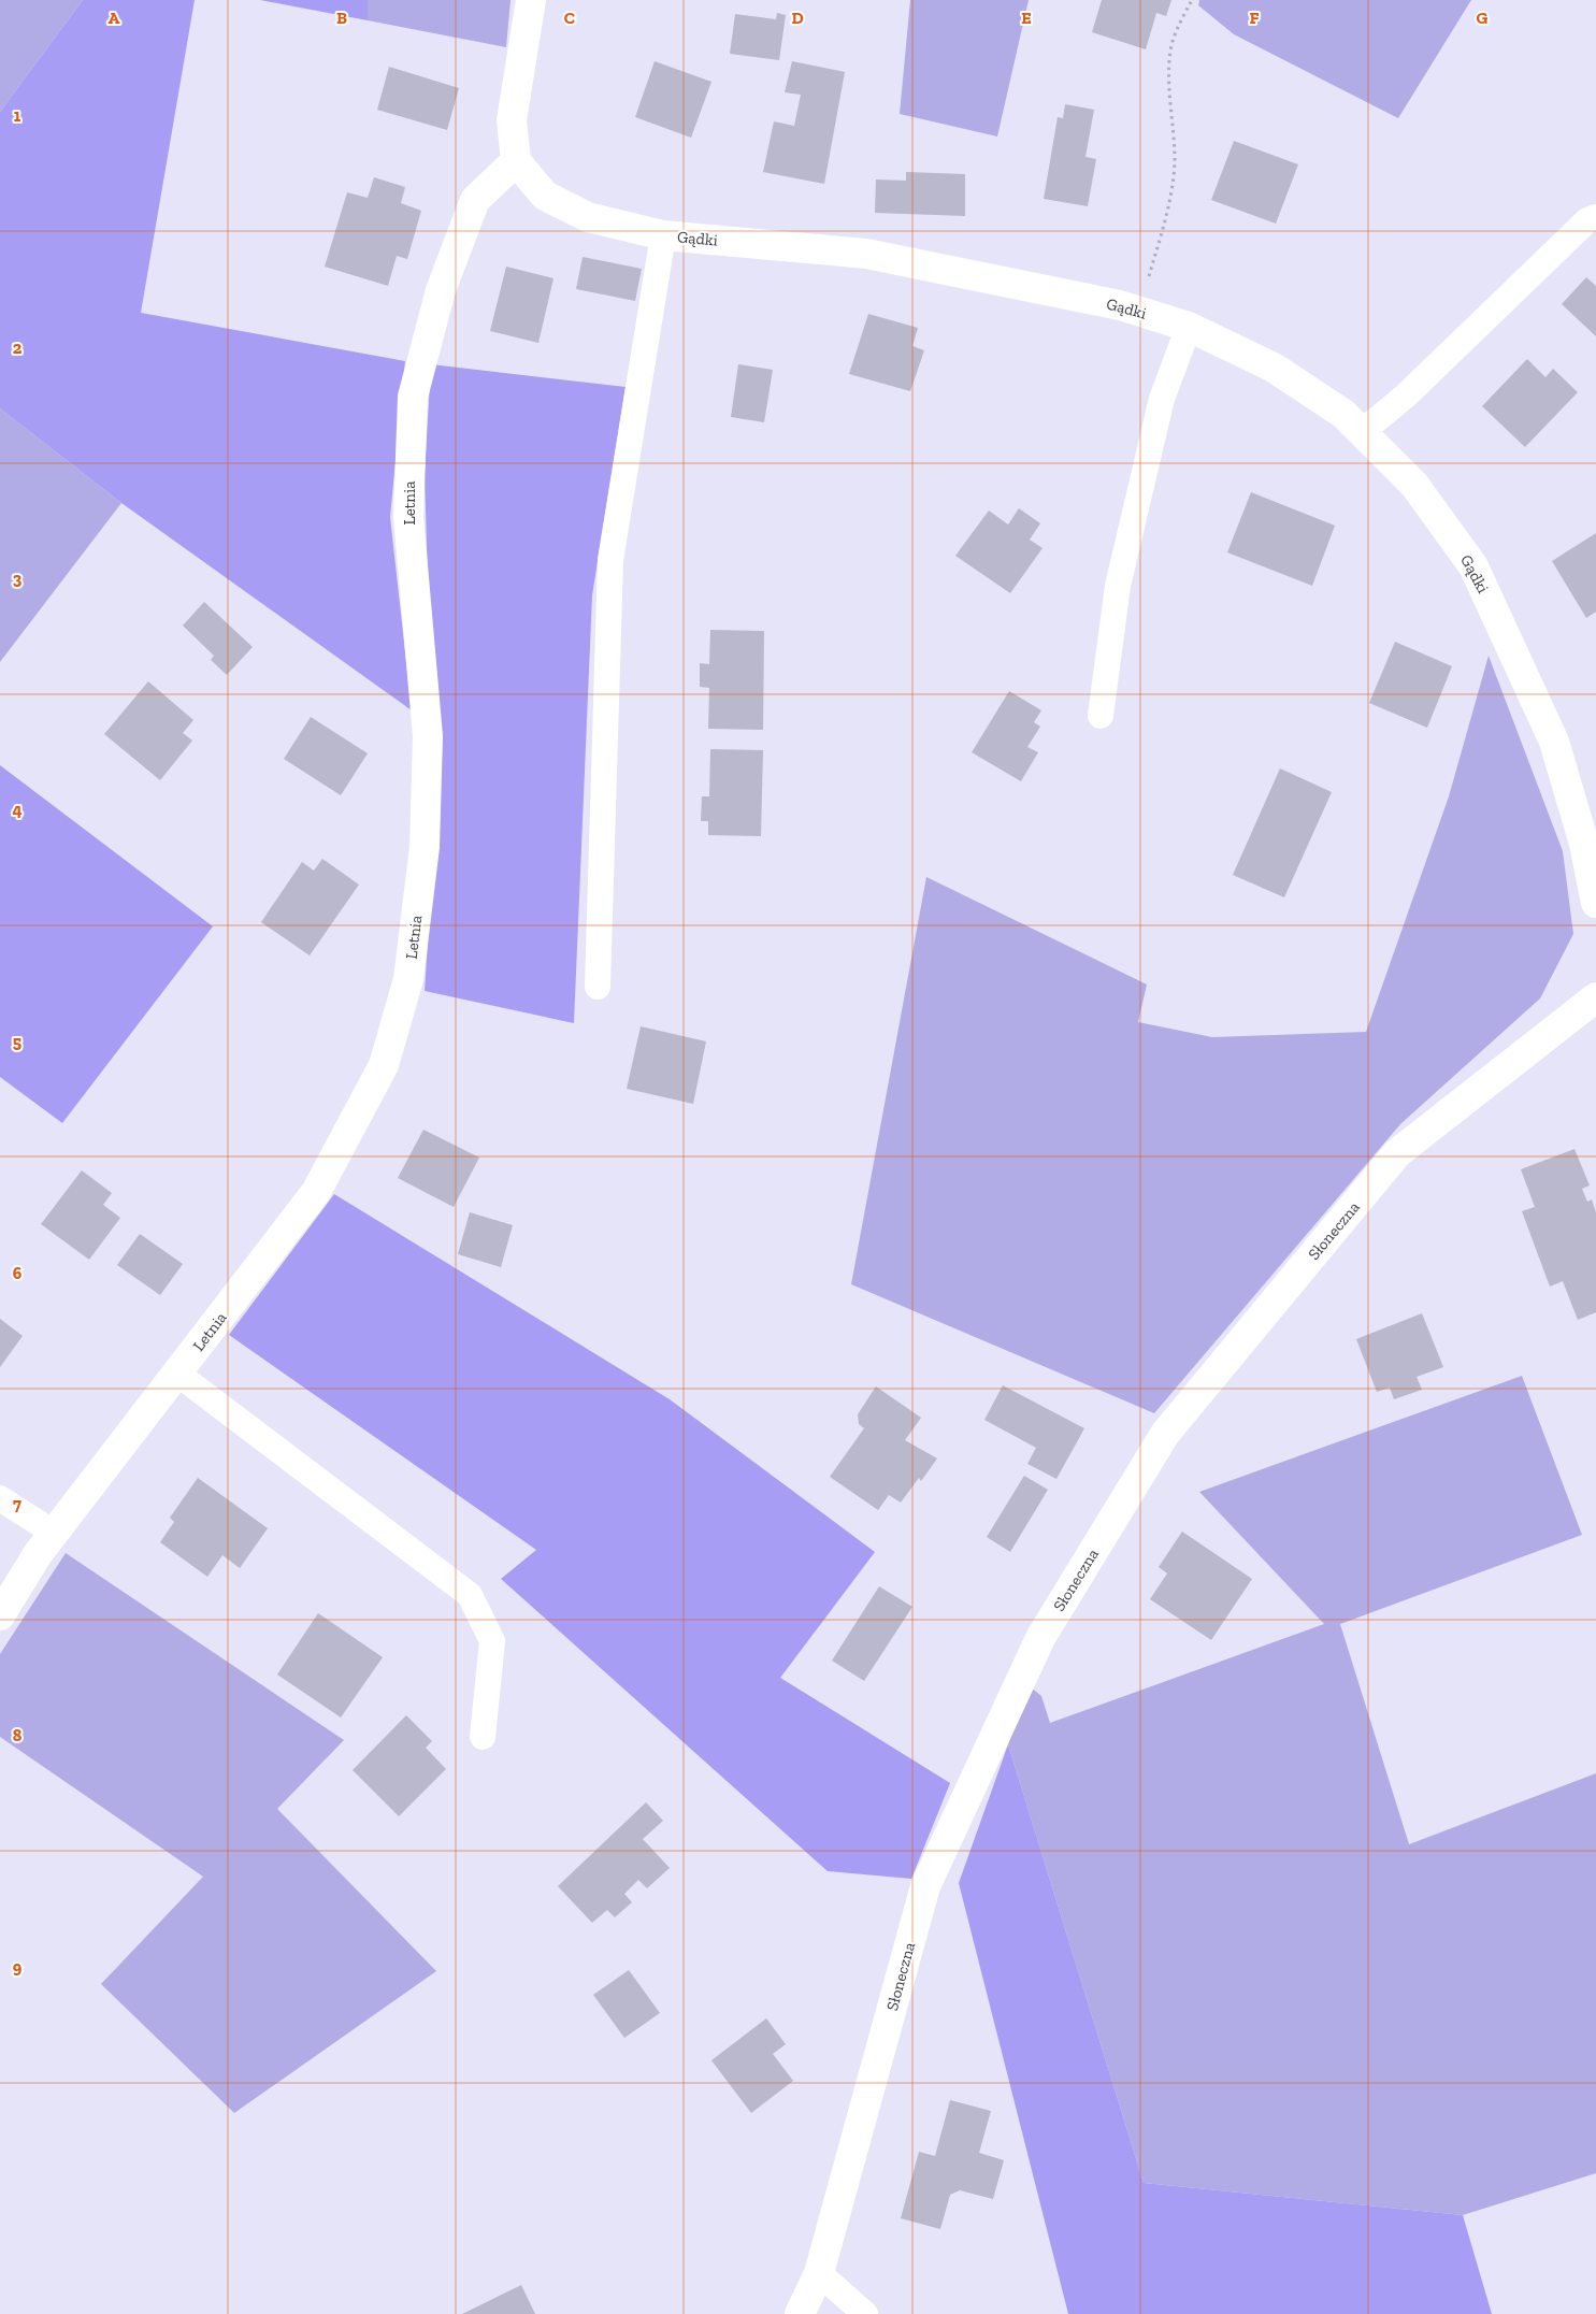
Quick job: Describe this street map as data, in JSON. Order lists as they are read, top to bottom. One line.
{"streets":{"street":["Gądki","Letnia","Słoneczna"]},"crossings":[["Gądki","Letnia"]],"grid":{"columns":["A","B","C","D","E","F","G"],"rows":["1","2","3","4","5","6","7","8","9"]}}
